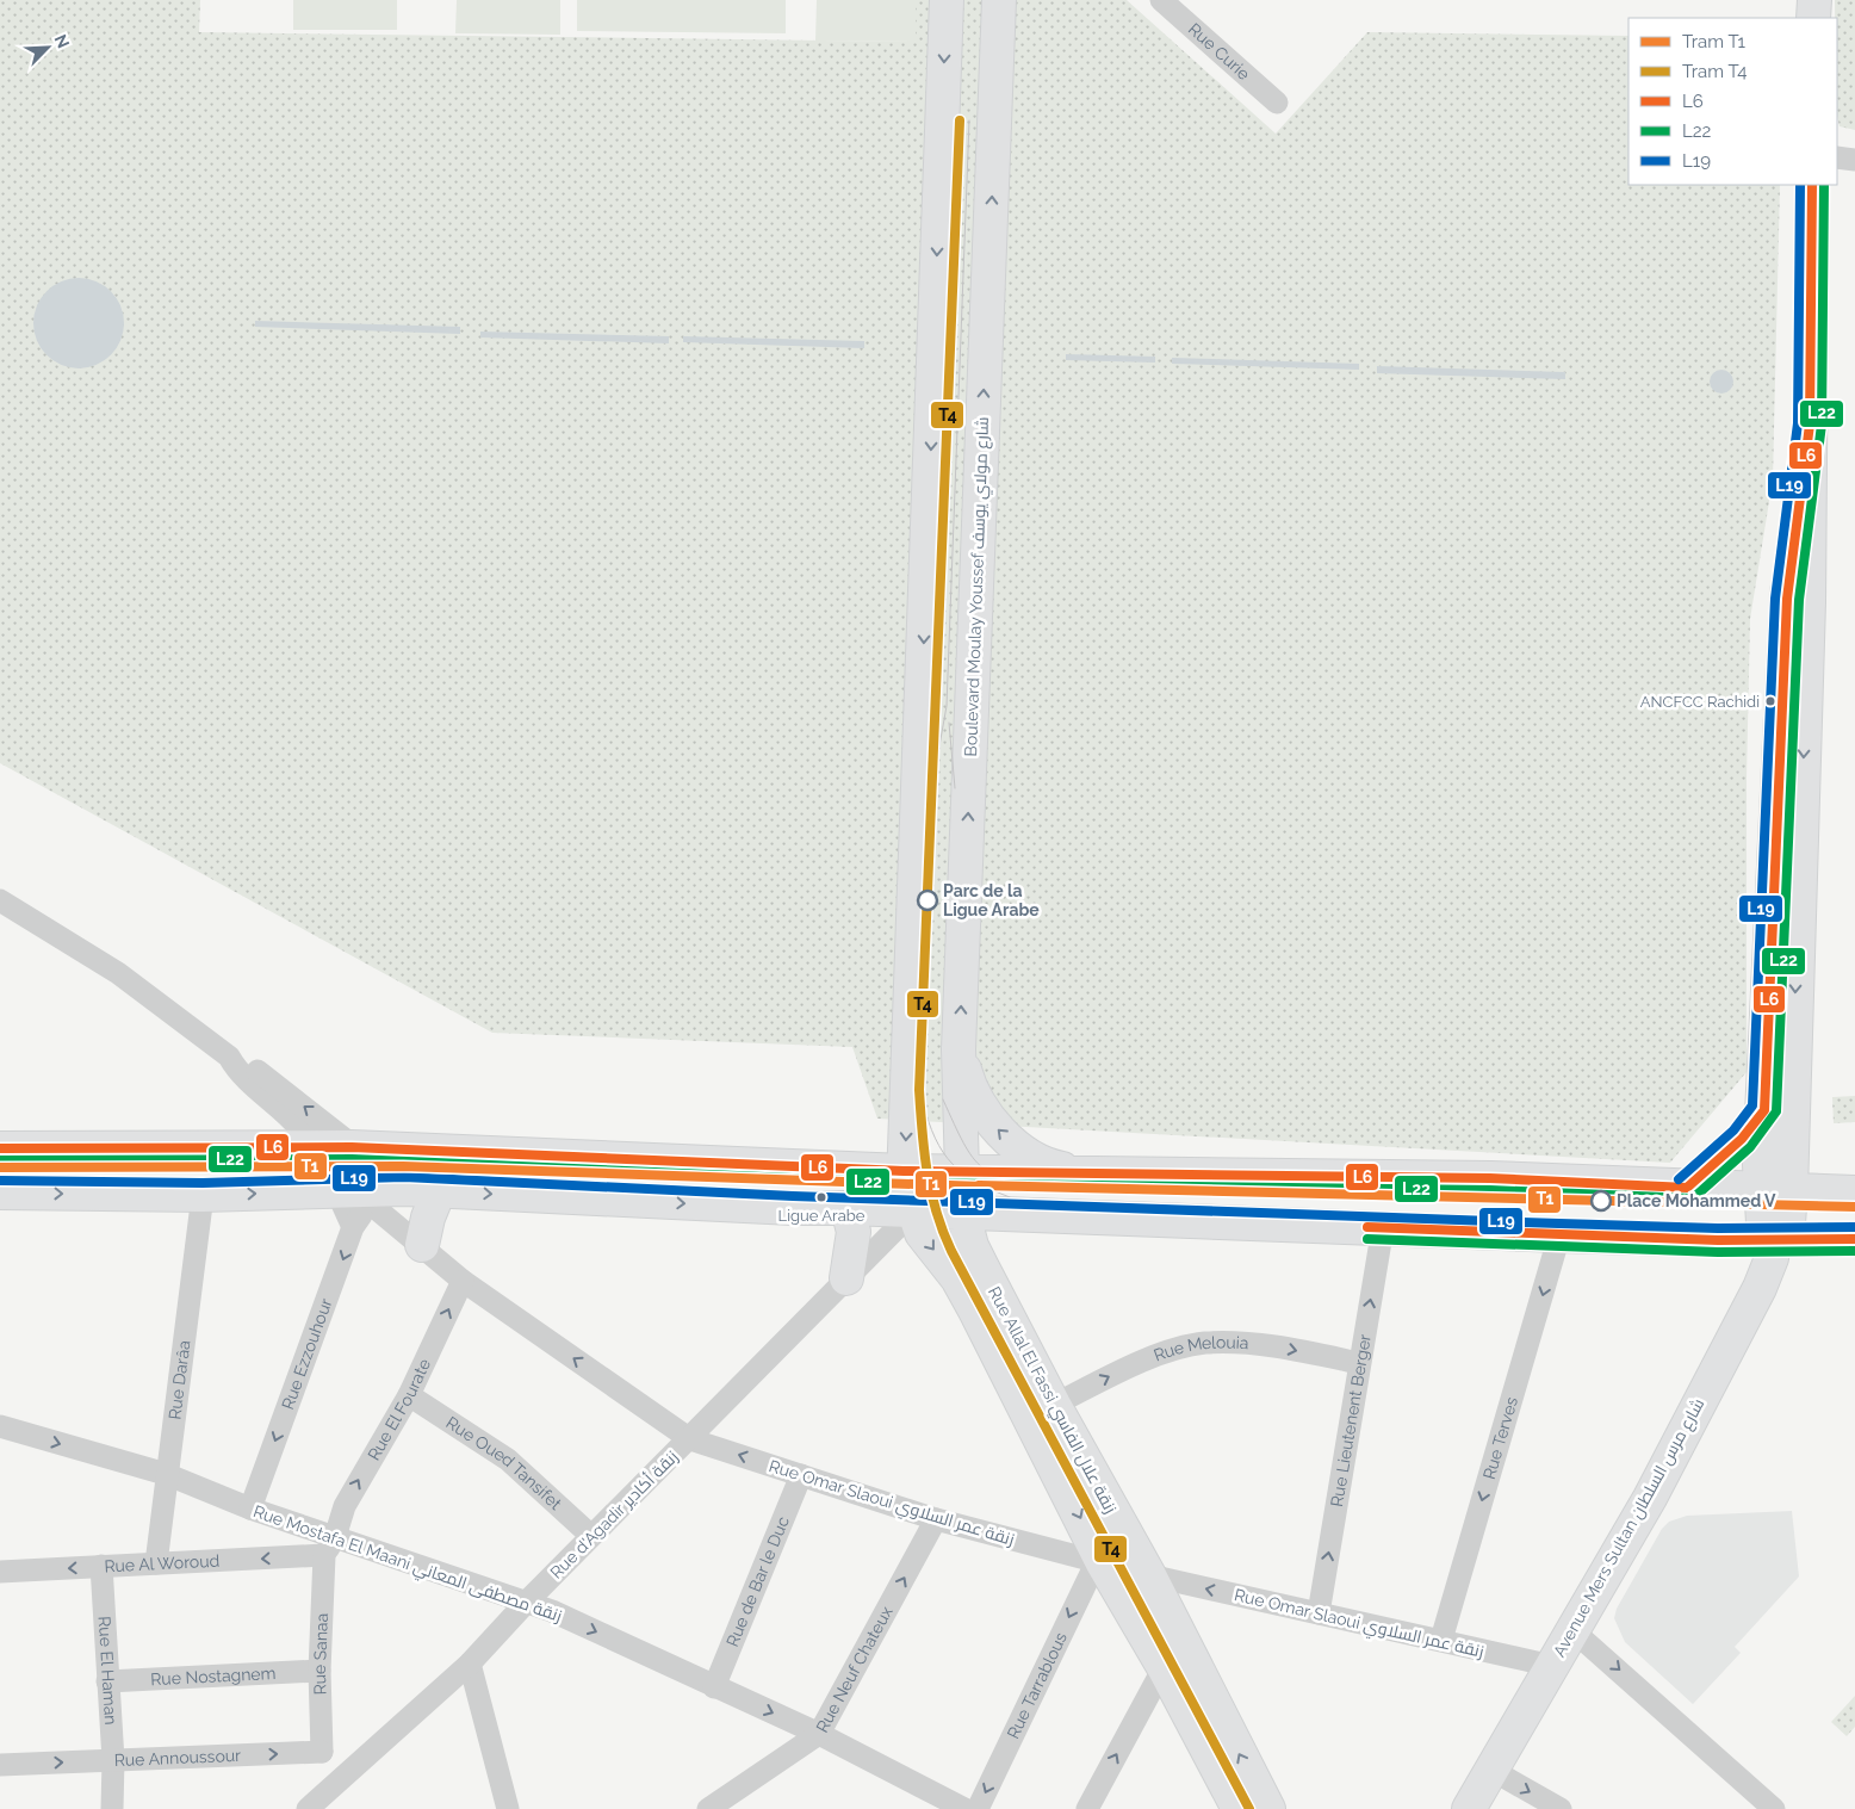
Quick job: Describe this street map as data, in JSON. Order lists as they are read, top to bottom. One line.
{"streets":{"main road":["Boulevard Moulay Youssef شارع مولاي يوسف","Rue Allal El Fassi زنقة علال الفاسي","Avenue Mers Sultan شارع مرس السلطان"],"street":["Rue Curie","Rue Melouia","Rue Ezzouhour","Rue Darâa","Rue El Fourate","Rue Lieutenent Berger","Rue Terves","Rue Oued Tansifet","Rue Omar Slaoui زنقة عمر السلاوي","Rue d'Agadir زنقة أكادير","Rue Al Woroud","Rue Mostafa El Maani زنقة مصطفى المعاني","Rue de Bar le Duc","Rue Sanaa","Rue El Haman","Rue Neuf Chateux","Rue Nostagnem","Rue Tarrablous","Rue Annoussour"]},"crossings":[["Boulevard Moulay Youssef شارع مولاي يوسف","Rue Allal El Fassi زنقة علال الفاسي"],["Rue Melouia","Rue Allal El Fassi زنقة علال الفاسي"],["Rue Melouia","Rue Lieutenent Berger"],["Rue Ezzouhour","Rue Omar Slaoui زنقة عمر السلاوي"],["Rue Ezzouhour","Rue Mostafa El Maani زنقة مصطفى المعاني"],["Rue Darâa","Rue Al Woroud"],["Rue Darâa","Rue Mostafa El Maani زنقة مصطفى المعاني"],["Rue Allal El Fassi زنقة علال الفاسي","Rue Omar Slaoui زنقة عمر السلاوي"],["Rue Allal El Fassi زنقة علال الفاسي","Rue d'Agadir زنقة أكادير"],["Rue Allal El Fassi زنقة علال الفاسي","Rue Tarrablous"],["Rue El Fourate","Rue Oued Tansifet"],["Rue El Fourate","Rue Omar Slaoui زنقة عمر السلاوي"],["Rue El Fourate","Rue Al Woroud"],["Rue El Fourate","Rue Mostafa El Maani زنقة مصطفى المعاني"],["Rue El Fourate","Rue Sanaa"],["Rue Lieutenent Berger","Rue Omar Slaoui زنقة عمر السلاوي"],["Rue Terves","Rue Omar Slaoui زنقة عمر السلاوي"],["Rue Oued Tansifet","Rue d'Agadir زنقة أكادير"],["Rue Omar Slaoui زنقة عمر السلاوي","Rue d'Agadir زنقة أكادير"],["Rue Omar Slaoui زنقة عمر السلاوي","Avenue Mers Sultan شارع مرس السلطان"],["Rue Omar Slaoui زنقة عمر السلاوي","Rue de Bar le Duc"],["Rue Omar Slaoui زنقة عمر السلاوي","Rue Neuf Chateux"],["Rue Omar Slaoui زنقة عمر السلاوي","Rue Tarrablous"],["Rue d'Agadir زنقة أكادير","Rue Mostafa El Maani زنقة مصطفى المعاني"],["Rue Al Woroud","Rue Mostafa El Maani زنقة مصطفى المعاني"],["Rue Al Woroud","Rue Sanaa"],["Rue Al Woroud","Rue El Haman"],["Rue Mostafa El Maani زنقة مصطفى المعاني","Rue de Bar le Duc"],["Rue Mostafa El Maani زنقة مصطفى المعاني","Rue Sanaa"],["Rue Mostafa El Maani زنقة مصطفى المعاني","Rue Neuf Chateux"],["Rue Sanaa","Rue Nostagnem"],["Rue Sanaa","Rue Annoussour"],["Rue El Haman","Rue Nostagnem"],["Rue El Haman","Rue Annoussour"]],"one_way":["Rue Melouia","Rue Ezzouhour","Rue El Fourate","Rue Lieutenent Berger","Rue Terves","Rue Omar Slaoui زنقة عمر السلاوي","Rue Al Woroud","Rue Mostafa El Maani زنقة مصطفى المعاني","Rue Neuf Chateux","Rue Annoussour"],"places":["ANCFCC Rachidi","Parc de la Ligue Arabe","Ligue Arabe","Place Mohammed V"],"lines":["tram line T4","transit line L6","transit line L22","transit line L19","tram line T1"],"legend":["Tram T1","Tram T4","L6","L22","L19"],"north":"top right"}
